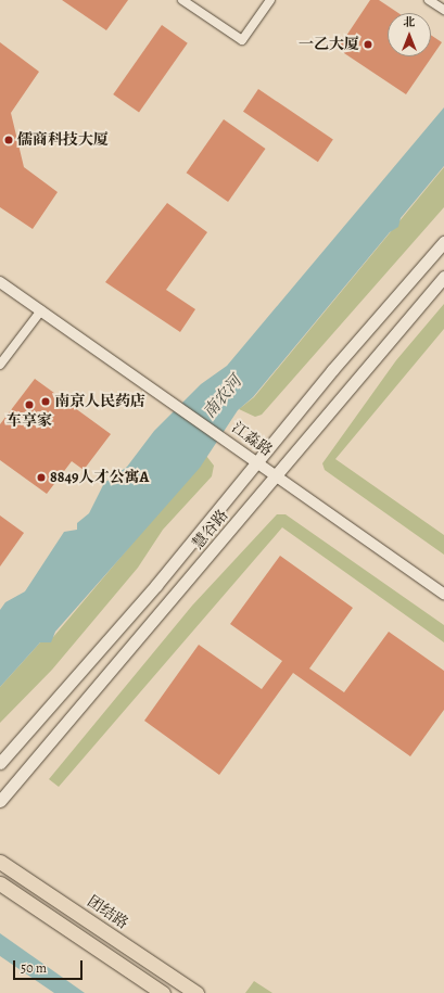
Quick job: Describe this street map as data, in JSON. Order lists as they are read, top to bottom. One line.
{"streets":{"main road":["慧谷路","团结路"],"street":["江淼路"]},"crossings":[["江淼路","慧谷路"]],"water":["南农河"],"places":["一乙大厦","儒商科技大厦","南京人民药店","车享家","8849人才公寓A"],"scale_bar":"50 m","north":"top"}
